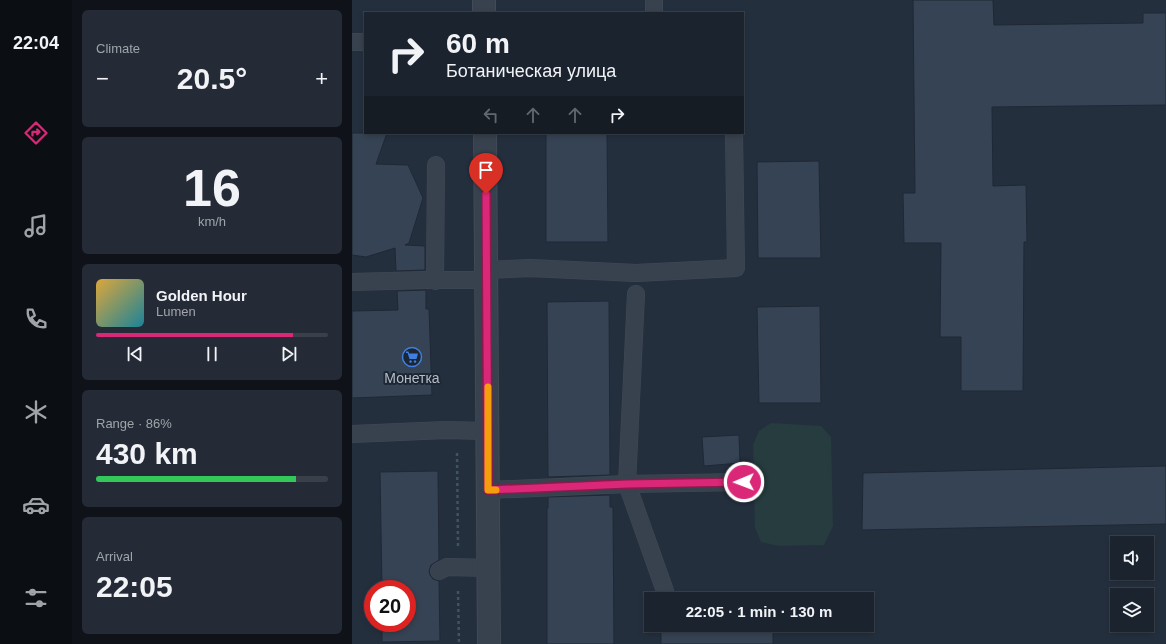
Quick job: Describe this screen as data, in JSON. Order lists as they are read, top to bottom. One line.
{"places":{"supermarket":["Монетка"]},"page":{"tabs":"22:04","tile":["Climate",["16","km/h"],["Range · 86%","430 km"],["Arrival","22:05"]],"turn":["60 m","Ботаническая улица"],"heat":["−","20.5°","+"],"song":["Golden Hour","Lumen"],"limit":"20","trip":"22:05 · 1 min · 130 m"}}
